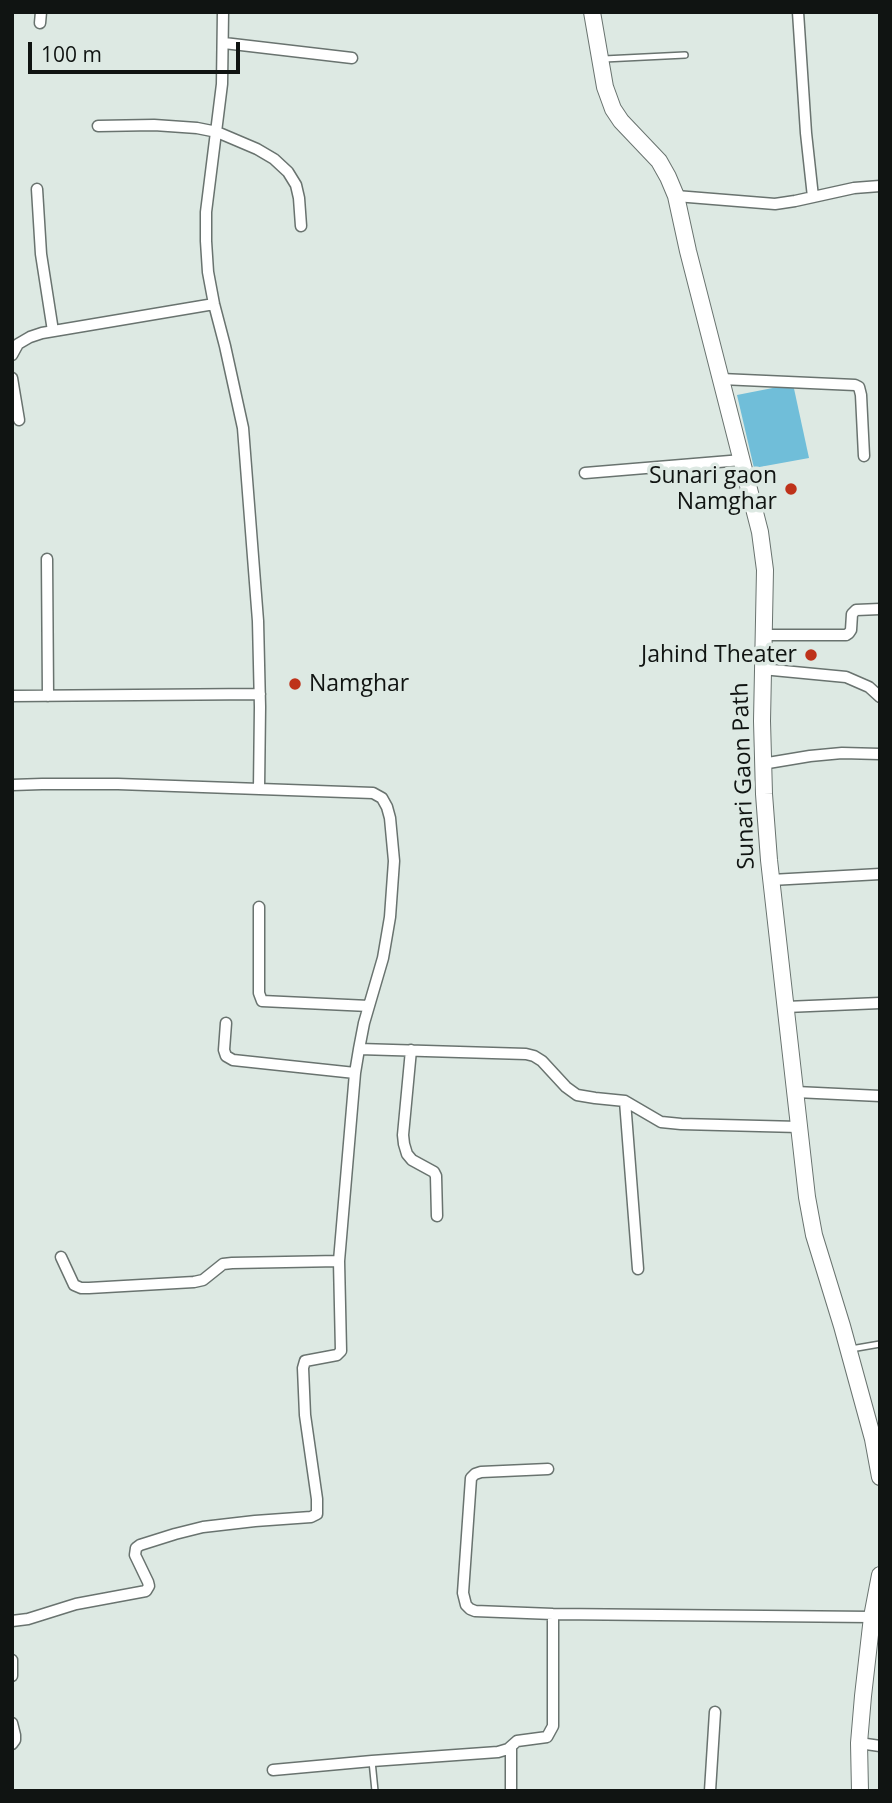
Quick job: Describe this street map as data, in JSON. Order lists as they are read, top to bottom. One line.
{"streets":{"street":["Sunari Gaon Path"]},"places":["Sunari gaon Namghar","Jahind Theater","Namghar"],"scale_bar":"100 m"}
